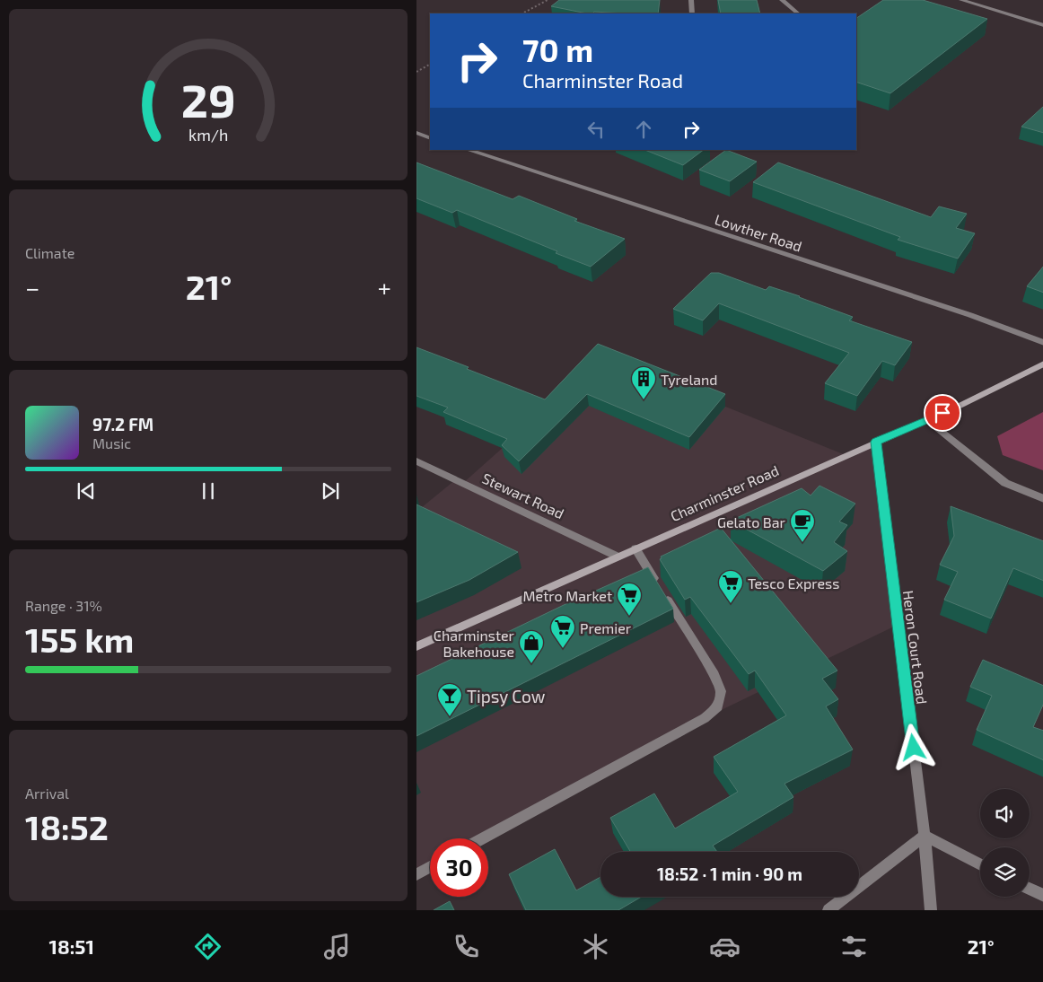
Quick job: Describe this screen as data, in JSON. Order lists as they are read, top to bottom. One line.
{"streets":{"main road":["Charminster Road"],"street":["Lowther Road","Stewart Road","Heron Court Road"]},"crossings":[["Charminster Road","Stewart Road"],["Charminster Road","Heron Court Road"]],"places":{"building":["Tyreland"],"cafe":["Gelato Bar"],"supermarket":["Tesco Express","Metro Market","Premier"],"shop":["Charminster Bakehouse"],"bar":["Tipsy Cow"]},"page":{"turn":["70 m","Charminster Road"],"tile":["Climate",["Range · 31%","155 km"],["Arrival","18:52"]],"heat":["−","21°","+"],"song":["97.2 FM","Music"],"limit":"30","trip":"18:52 · 1 min · 90 m","tabs":["18:51","21°"],"gauge":["29","km/h"]}}
